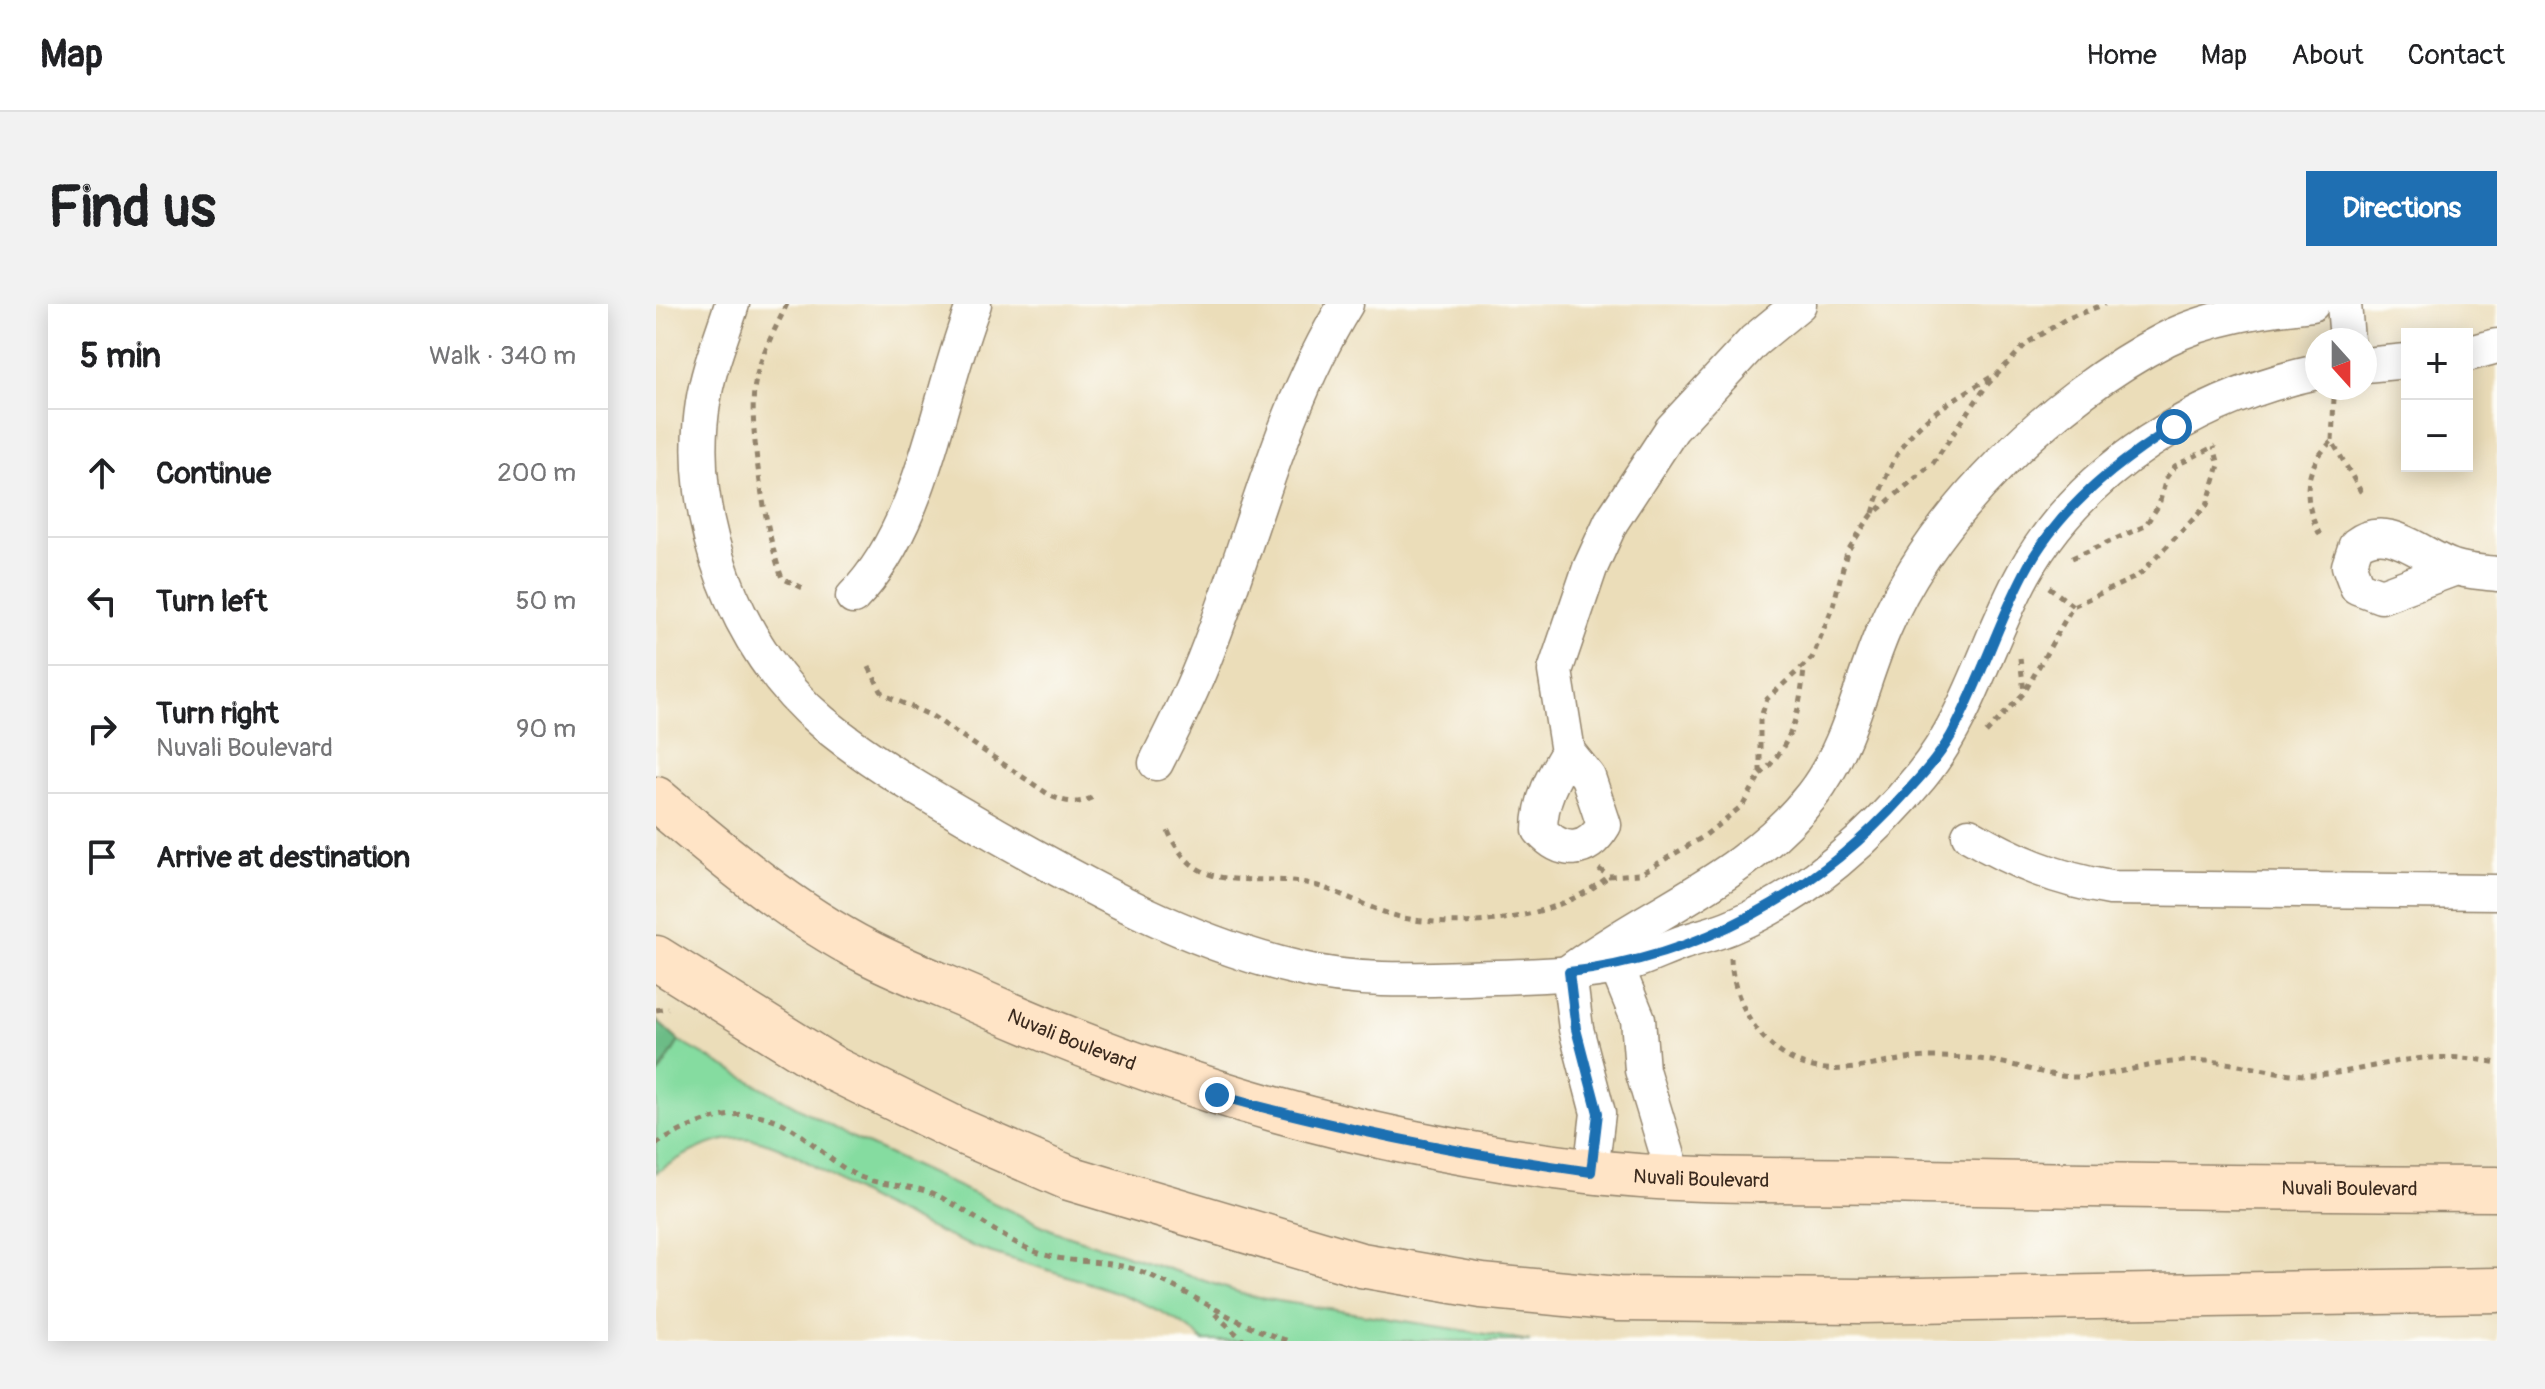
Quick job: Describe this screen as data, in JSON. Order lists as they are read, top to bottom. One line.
{"streets":{"main road":["Nuvali Boulevard"]},"north":"bottom","page":{"header":"Map","nav":["Home","Map","About","Contact"],"buttons":"Directions","title":"Find us","heading":["5 min","Walk · 340 m"],"map_buttons":["+","−"],"list":[["Continue","200 m"],["Turn left","50 m"],["Turn right","Nuvali Boulevard","90 m"],"Arrive at destination"]}}
